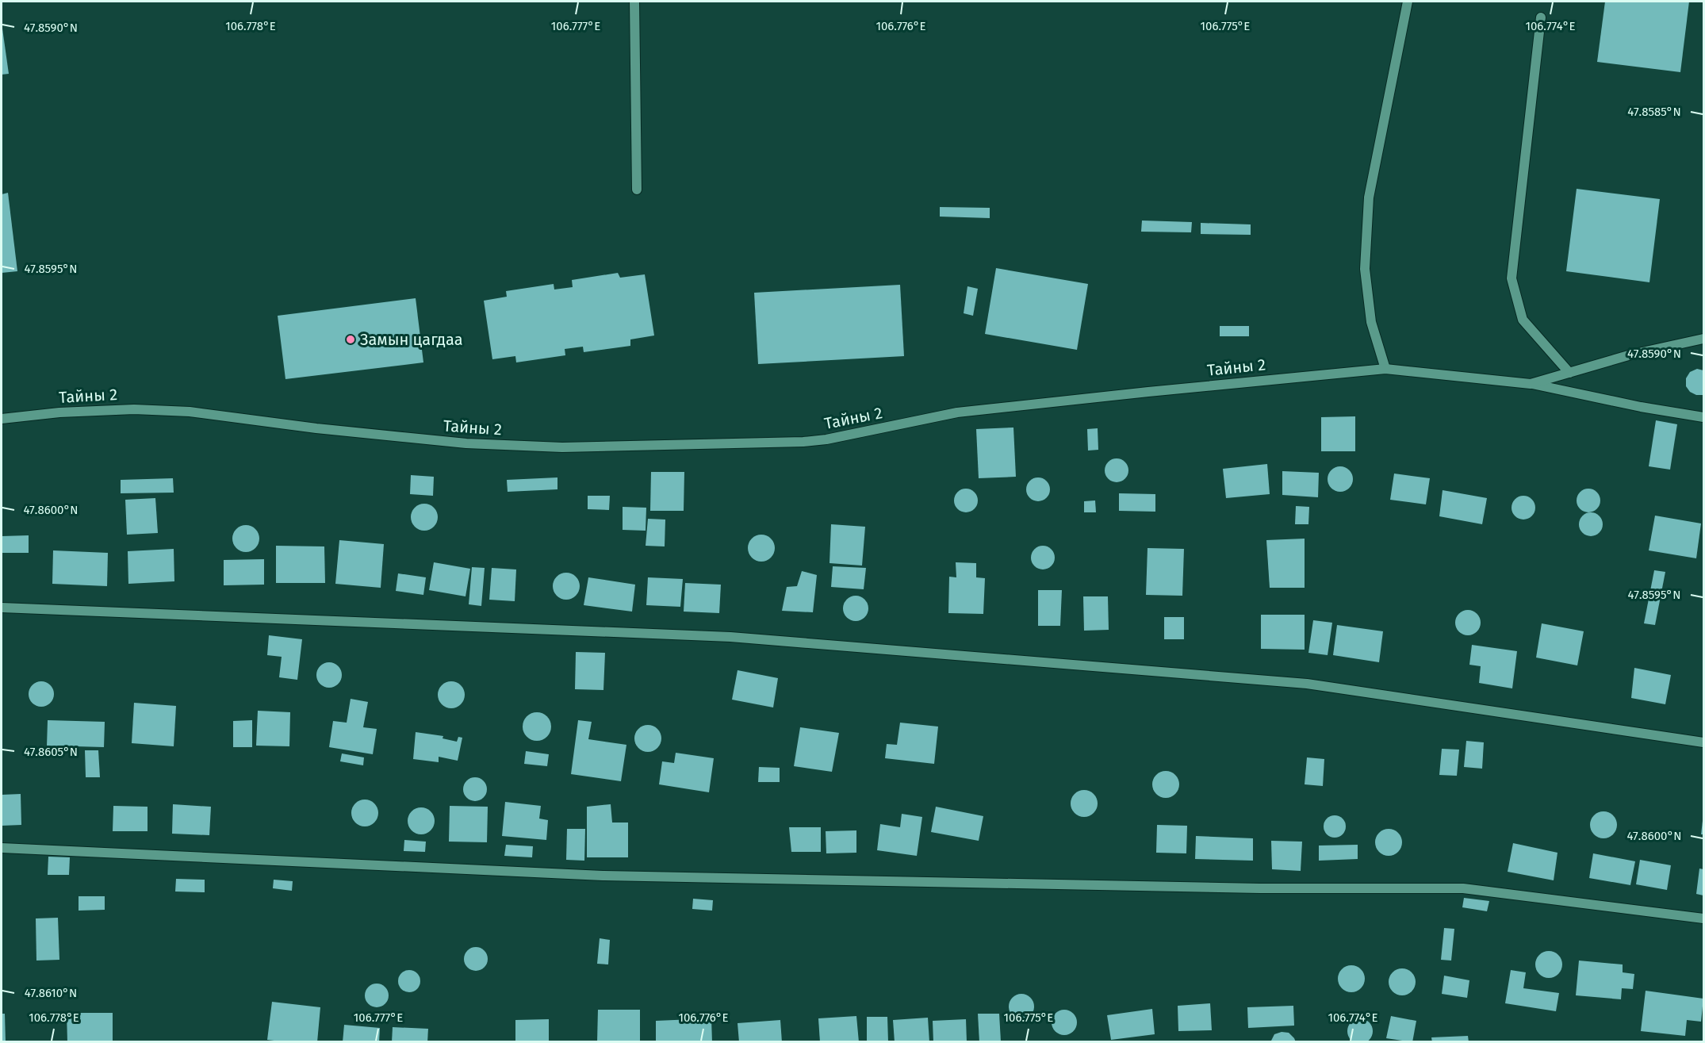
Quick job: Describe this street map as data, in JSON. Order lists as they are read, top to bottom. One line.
{"streets":{"street":["Тайны 2"]},"places":["Замын цагдаа"],"coordinates":["106.778°E","106.777°E","106.776°E","106.775°E","106.774°E","47.8590°N","47.8585°N","47.8595°N","47.8600°N","47.8605°N","47.8610°N"]}
